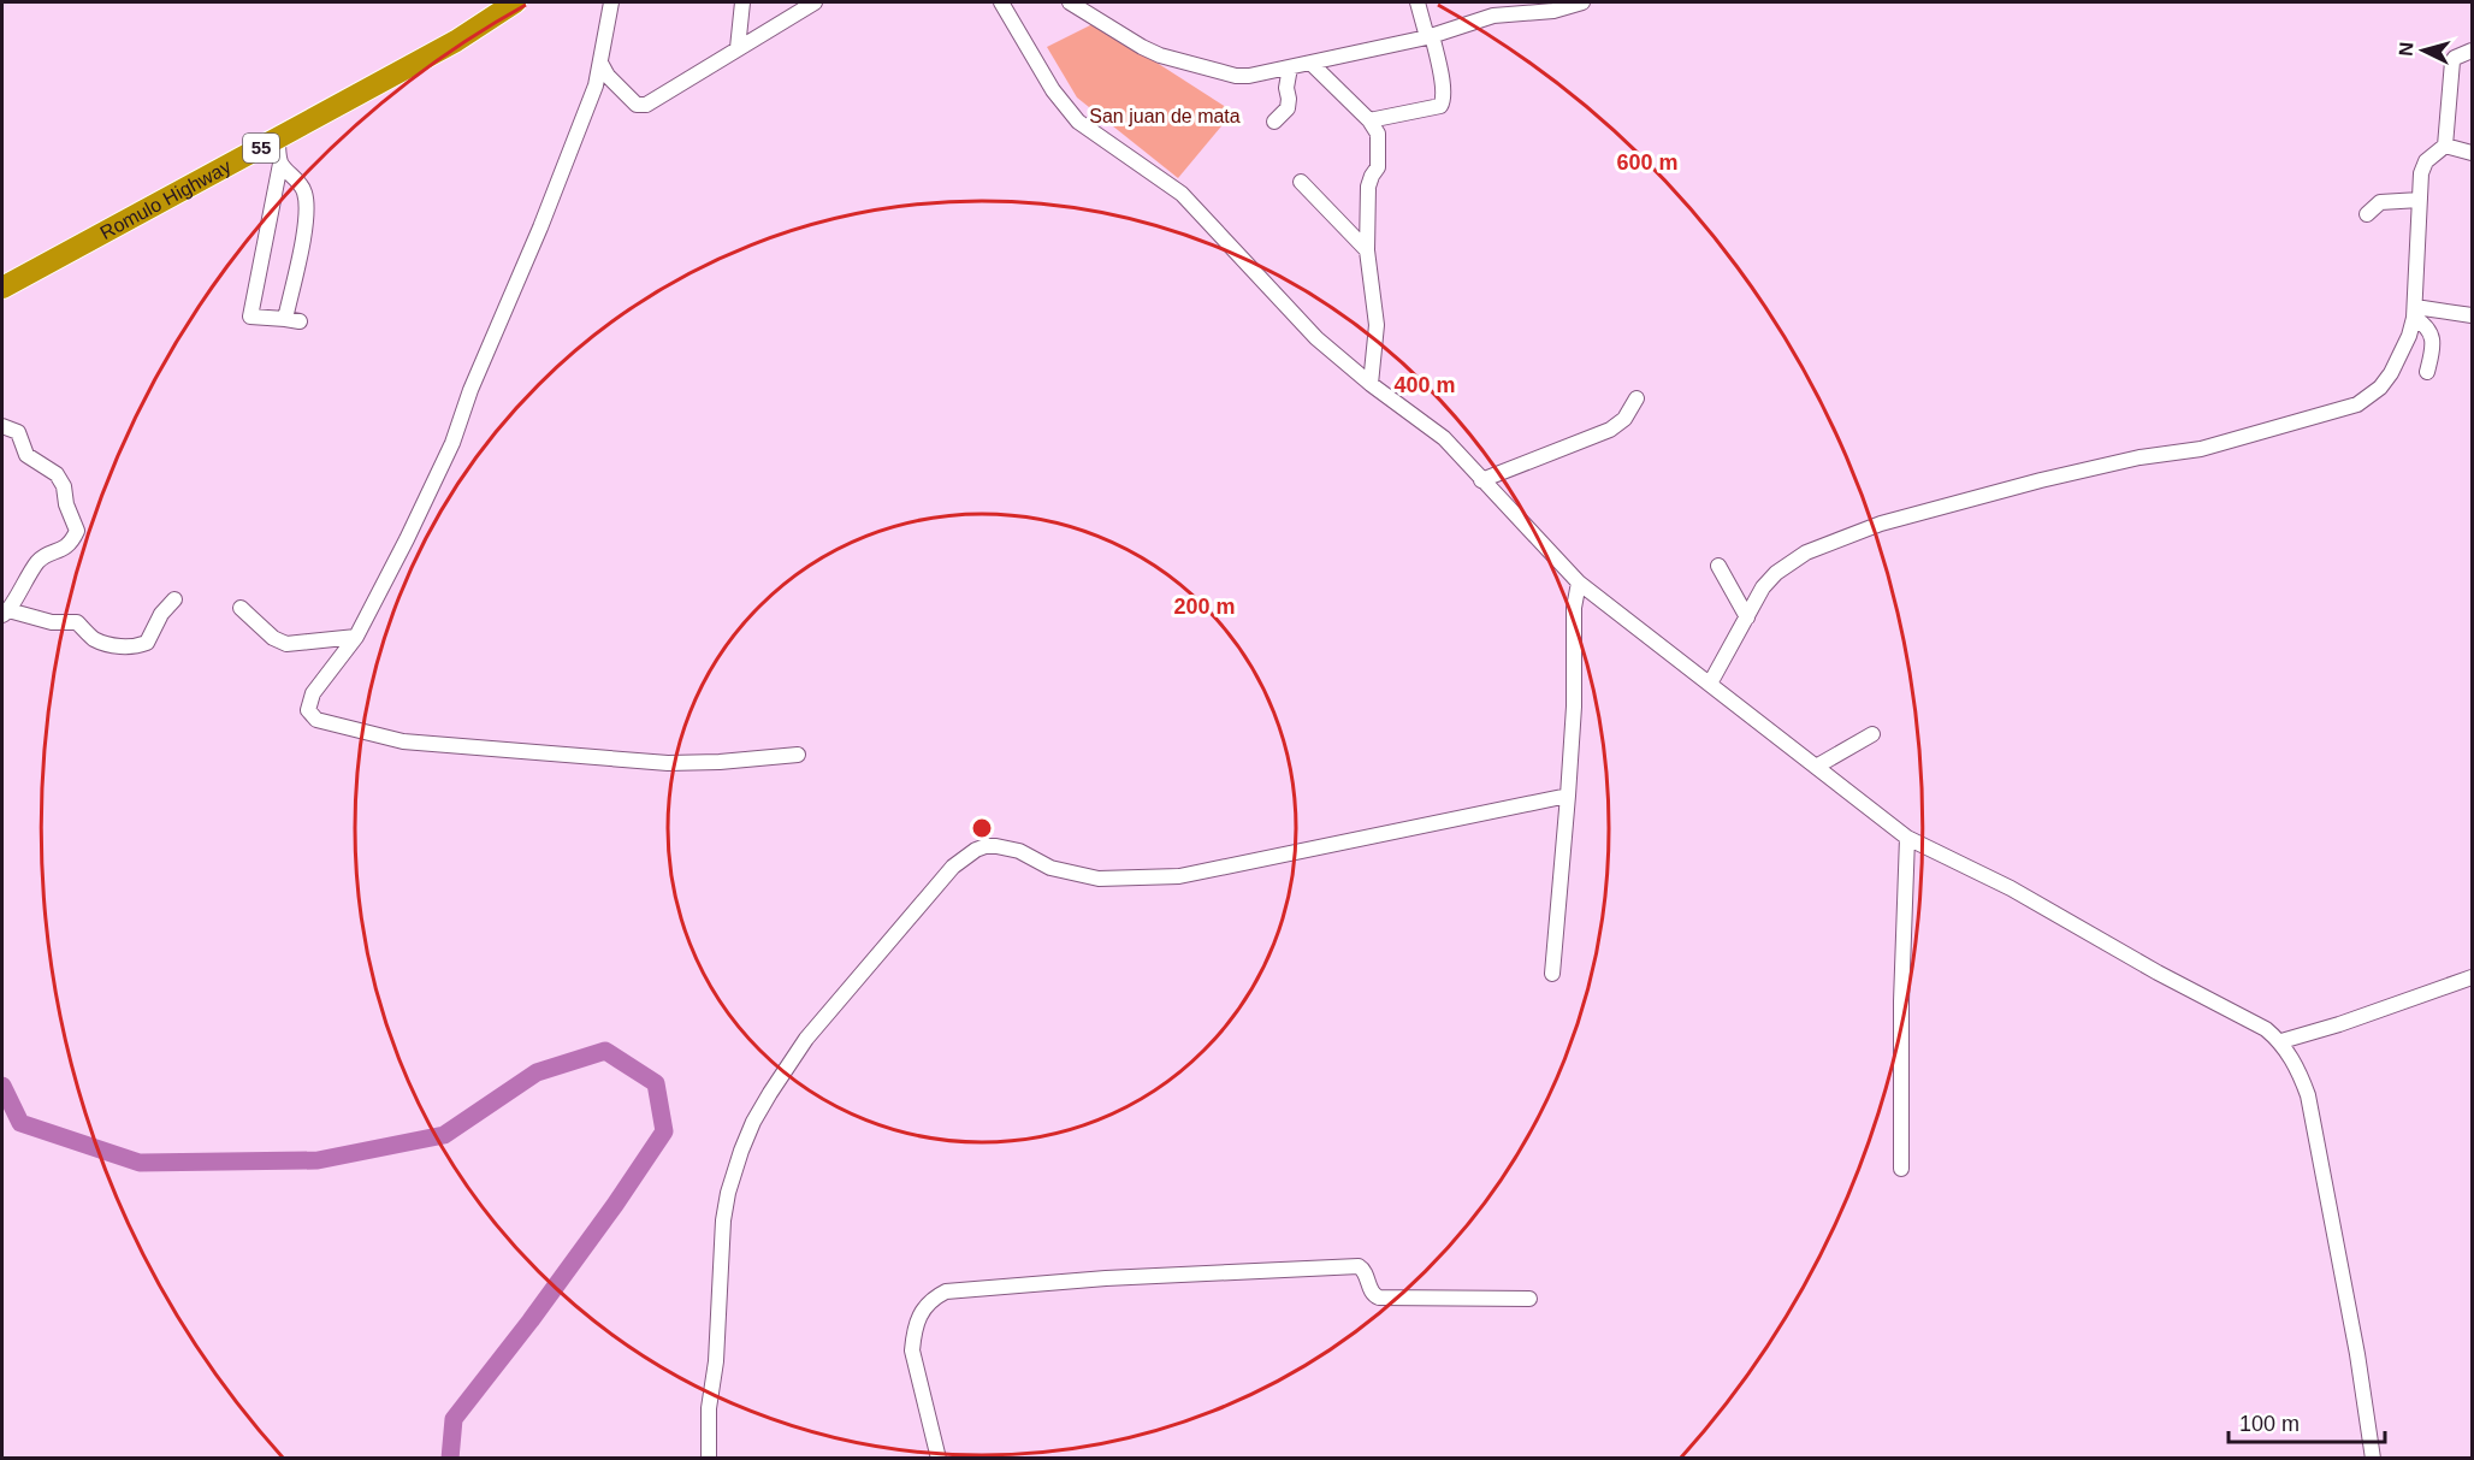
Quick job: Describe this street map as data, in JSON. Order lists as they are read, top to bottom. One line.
{"streets":{"highway":["55","Romulo Highway"]},"parks":["San juan de mata"],"scale_bar":"100 m","north":"left","rings":["600 m","400 m","200 m"]}
